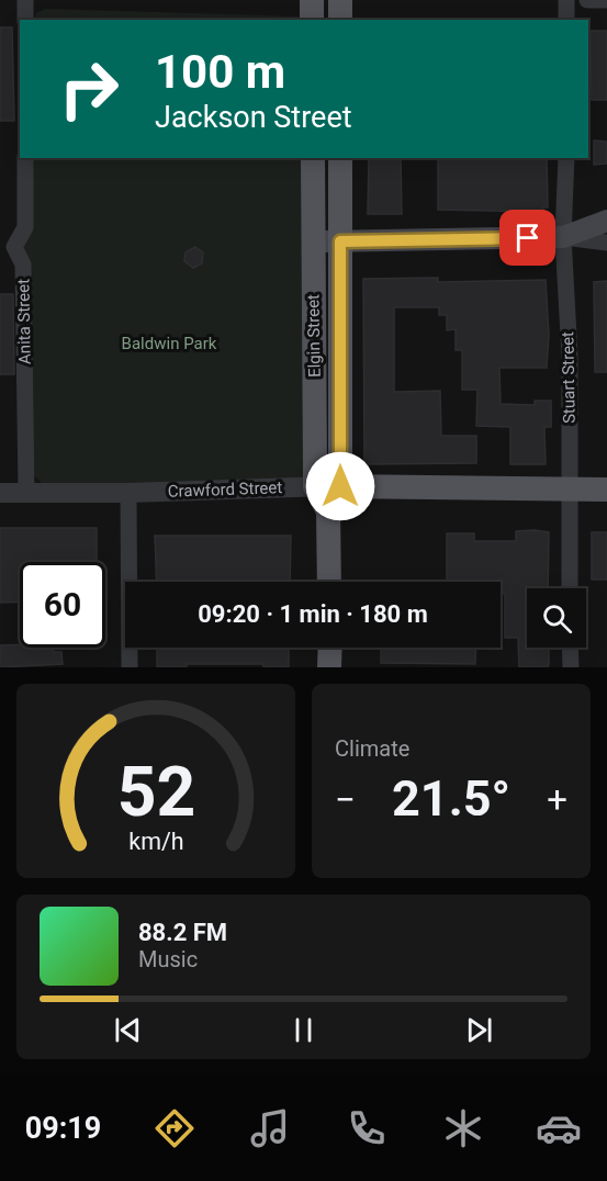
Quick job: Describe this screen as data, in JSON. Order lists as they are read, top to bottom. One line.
{"streets":{"main road":["Elgin Street","Crawford Street"],"street":["Anita Street","Stuart Street"]},"crossings":[["Anita Street","Crawford Street"],["Elgin Street","Crawford Street"],["Stuart Street","Crawford Street"]],"parks":["Baldwin Park"],"page":{"turn":["100 m","Jackson Street"],"limit":"60","trip":"09:20 · 1 min · 180 m","tile":"Climate","heat":["−","21.5°","+"],"song":["88.2 FM","Music"],"tabs":"09:19","gauge":["52","km/h"]}}
